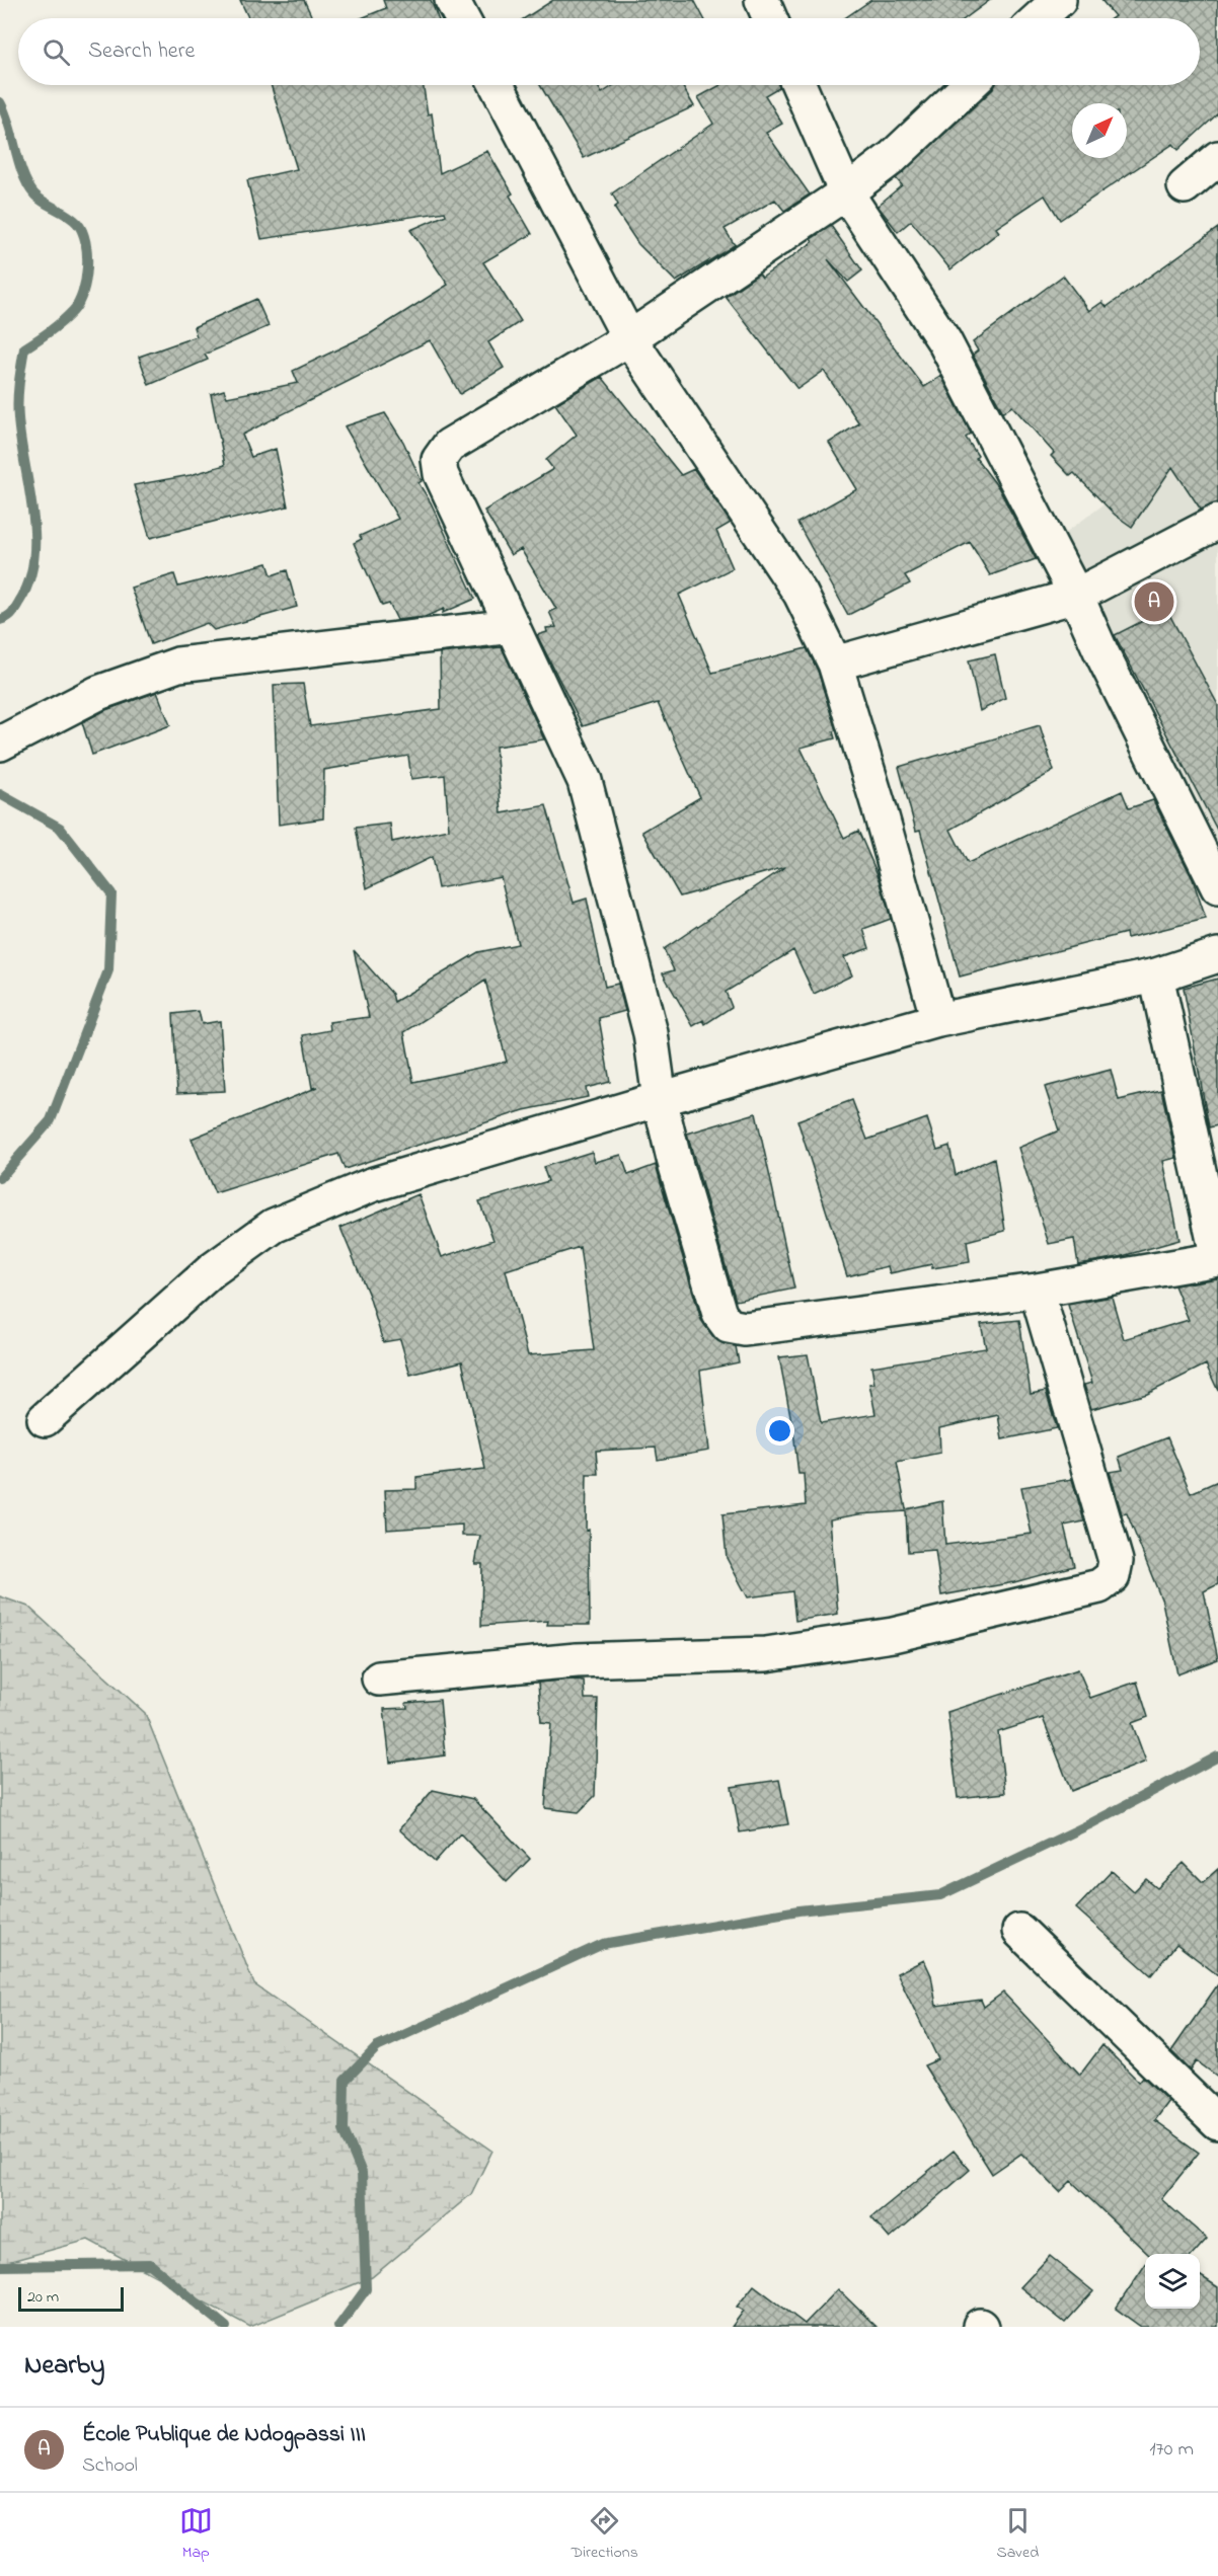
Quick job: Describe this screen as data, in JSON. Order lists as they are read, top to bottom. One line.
{"scale_bar":"20 m","north":"top right","page":{"search":"Search here","pins":"A","scale":"20 m","heading":"Nearby","list":[{"mark":"A","name":"École Publique de Ndogpassi III","note":"School","value":"170 m"}],"nav":["Map","Directions","Saved"]}}
